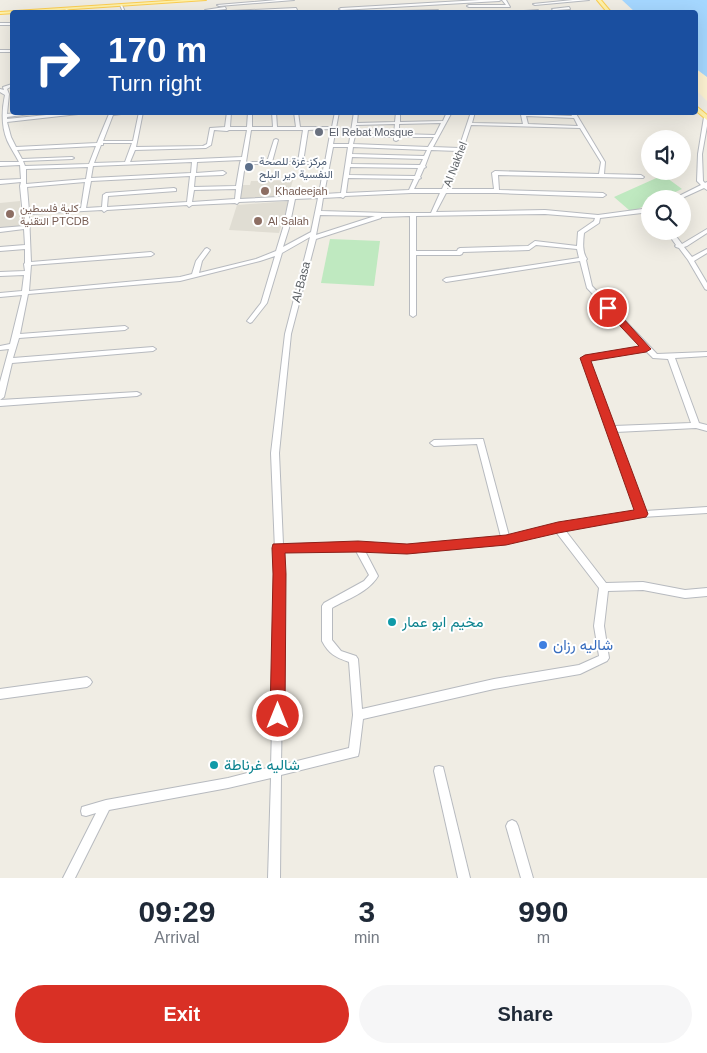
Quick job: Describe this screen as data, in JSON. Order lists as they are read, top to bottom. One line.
{"streets":{"street":["Al Nakhel","Al-Basa"]},"places":["El Rebat Mosque","مركز غزة للصحة النفسية دير البلح","Khadeejah","كلية فلسطين التقنية PTCDB","Al Salah","مخيم ابو عمار","شاليه رزان","شاليه غرناطة"],"page":{"turn":["170 m","Turn right"],"eta":["09:29","Arrival","3","min","990","m"],"buttons":["Exit","Share"]}}
